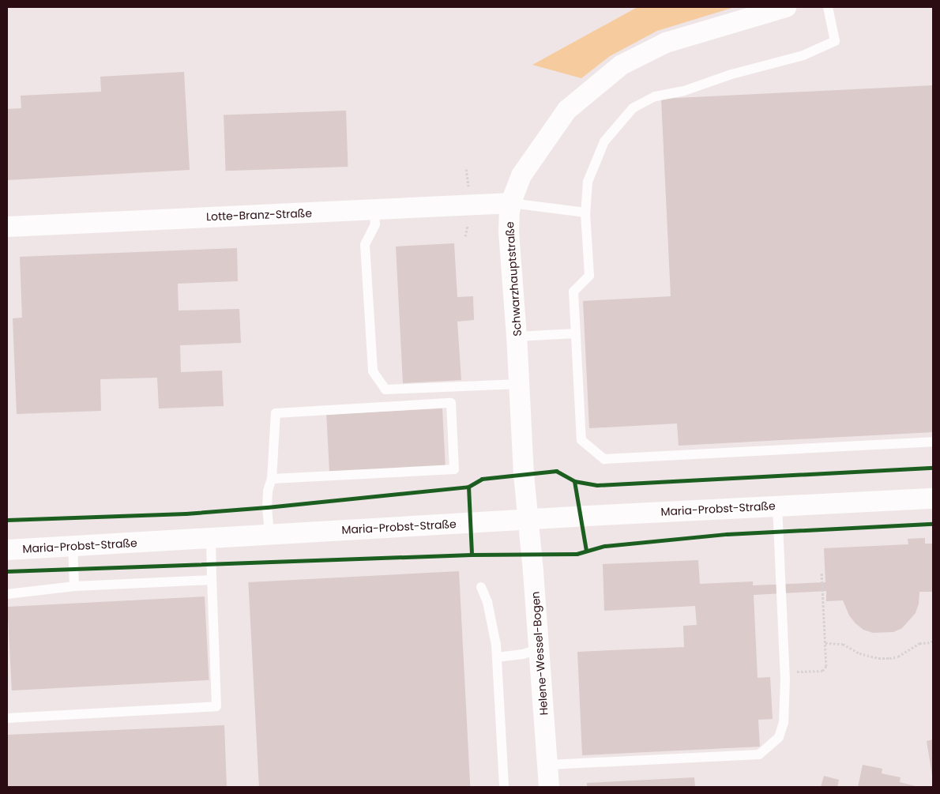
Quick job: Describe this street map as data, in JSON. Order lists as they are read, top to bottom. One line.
{"streets":{"street":["Lotte-Branz-Straße","Schwarzhauptstraße","Maria-Probst-Straße","Helene-Wessel-Bogen"]},"crossings":[["Lotte-Branz-Straße","Schwarzhauptstraße"],["Schwarzhauptstraße","Maria-Probst-Straße"],["Schwarzhauptstraße","Helene-Wessel-Bogen"],["Maria-Probst-Straße","Helene-Wessel-Bogen"]]}
